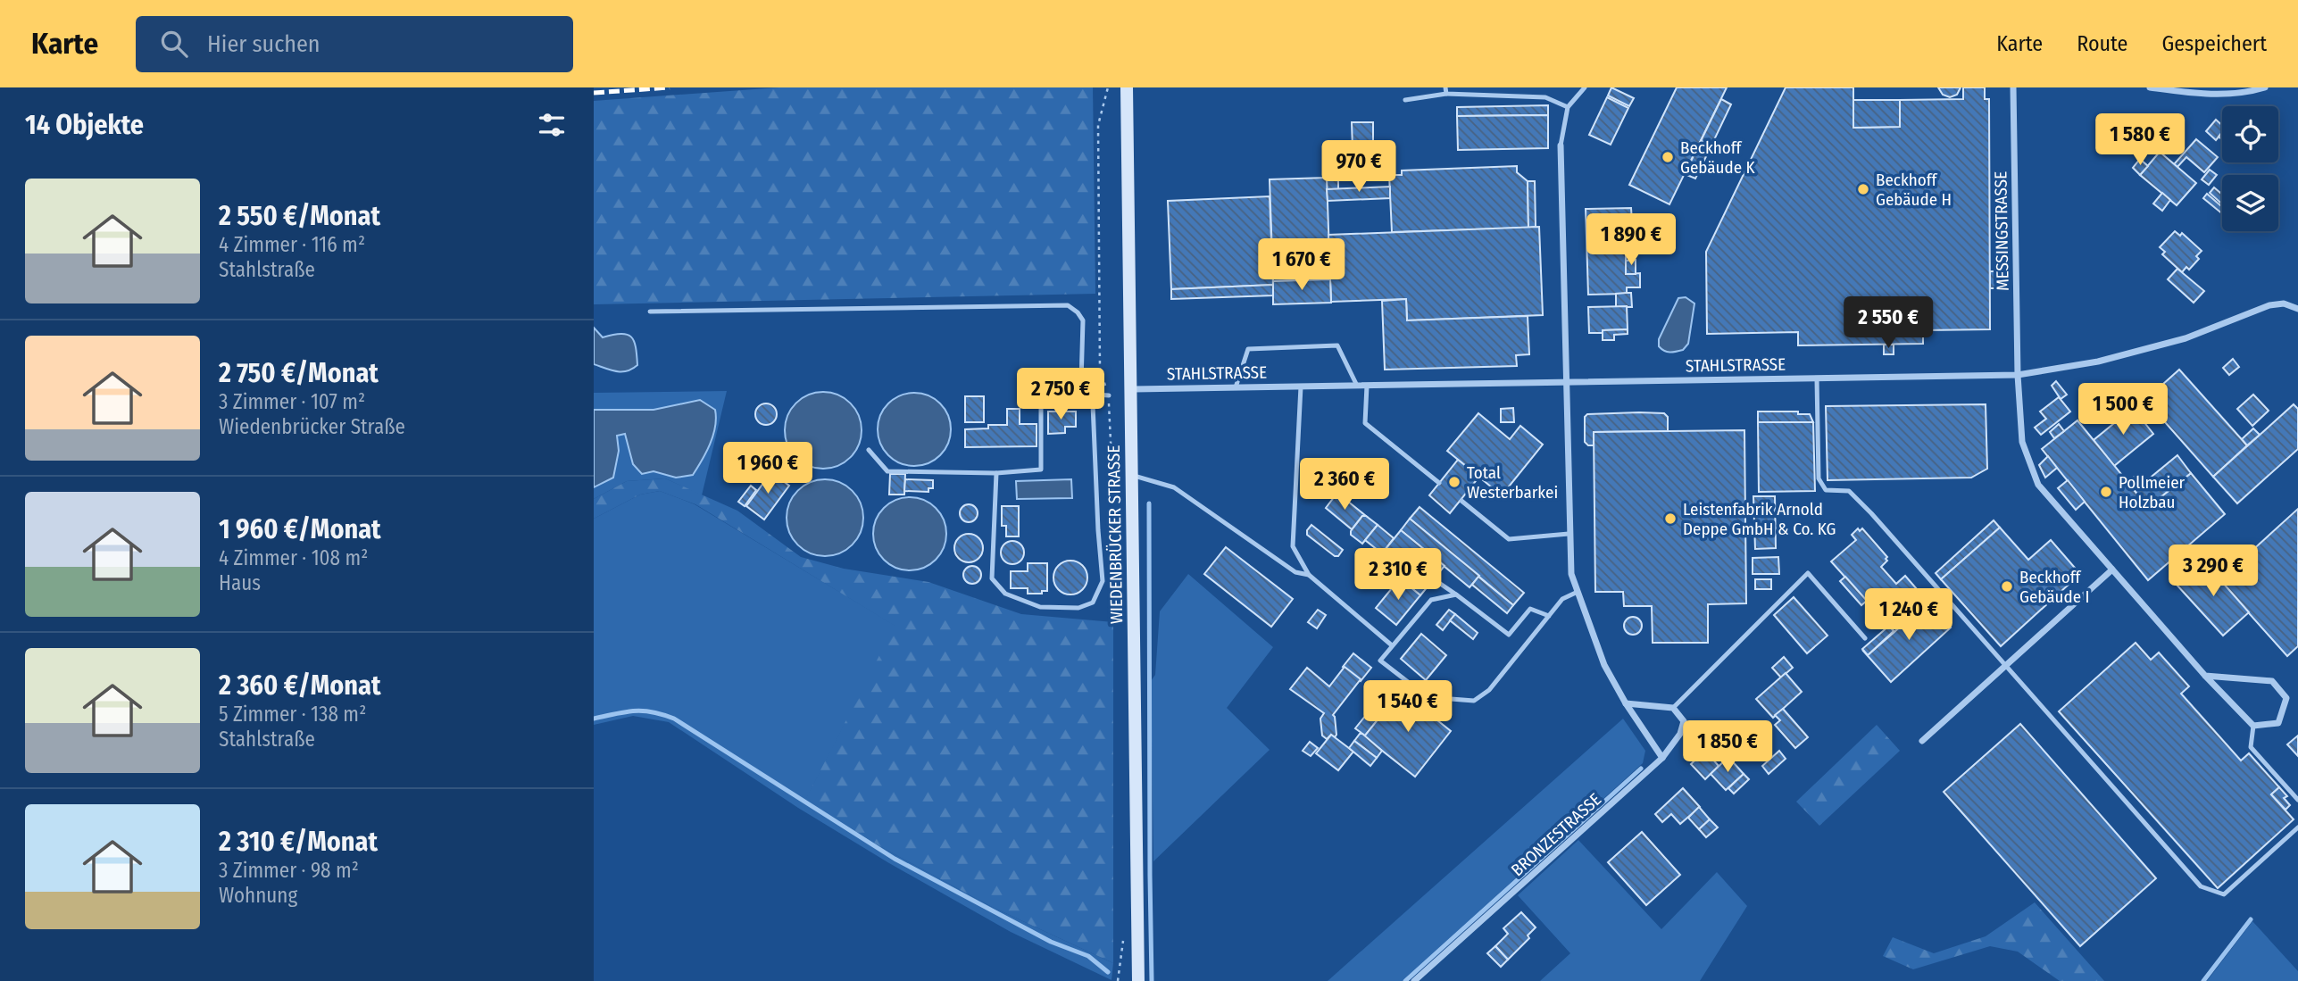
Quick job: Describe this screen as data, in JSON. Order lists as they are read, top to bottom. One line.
{"streets":{"main road":["WIEDENBRÜCKER STRASSE"],"street":["MESSINGSTRASSE","STAHLSTRASSE","BRONZESTRASSE"]},"crossings":[["MESSINGSTRASSE","STAHLSTRASSE"],["STAHLSTRASSE","WIEDENBRÜCKER STRASSE"]],"places":["Beckhoff Gebäude K","Beckhoff Gebäude H","Total Westerbarkei","Pollmeier Holzbau","Leistenfabrik Arnold Deppe GmbH & Co. KG","Beckhoff Gebäude I"],"page":{"header":"Karte","search":"Hier suchen","nav":["Karte","Route","Gespeichert"],"heading":"14 Objekte","price":["1 580 €","970 €","1 890 €","1 670 €","2 550 €","2 750 €","1 500 €","1 960 €","2 360 €","3 290 €","2 310 €","1 240 €","1 540 €","1 850 €"],"list":[{"name":"2 550 €/Monat","note":"4 Zimmer · 116 m² · Stahlstraße"},{"name":"2 750 €/Monat","note":"3 Zimmer · 107 m² · Wiedenbrücker Straße"},{"name":"1 960 €/Monat","note":"4 Zimmer · 108 m² · Haus"},{"name":"2 360 €/Monat","note":"5 Zimmer · 138 m² · Stahlstraße"},{"name":"2 310 €/Monat","note":"3 Zimmer · 98 m² · Wohnung"}]}}
